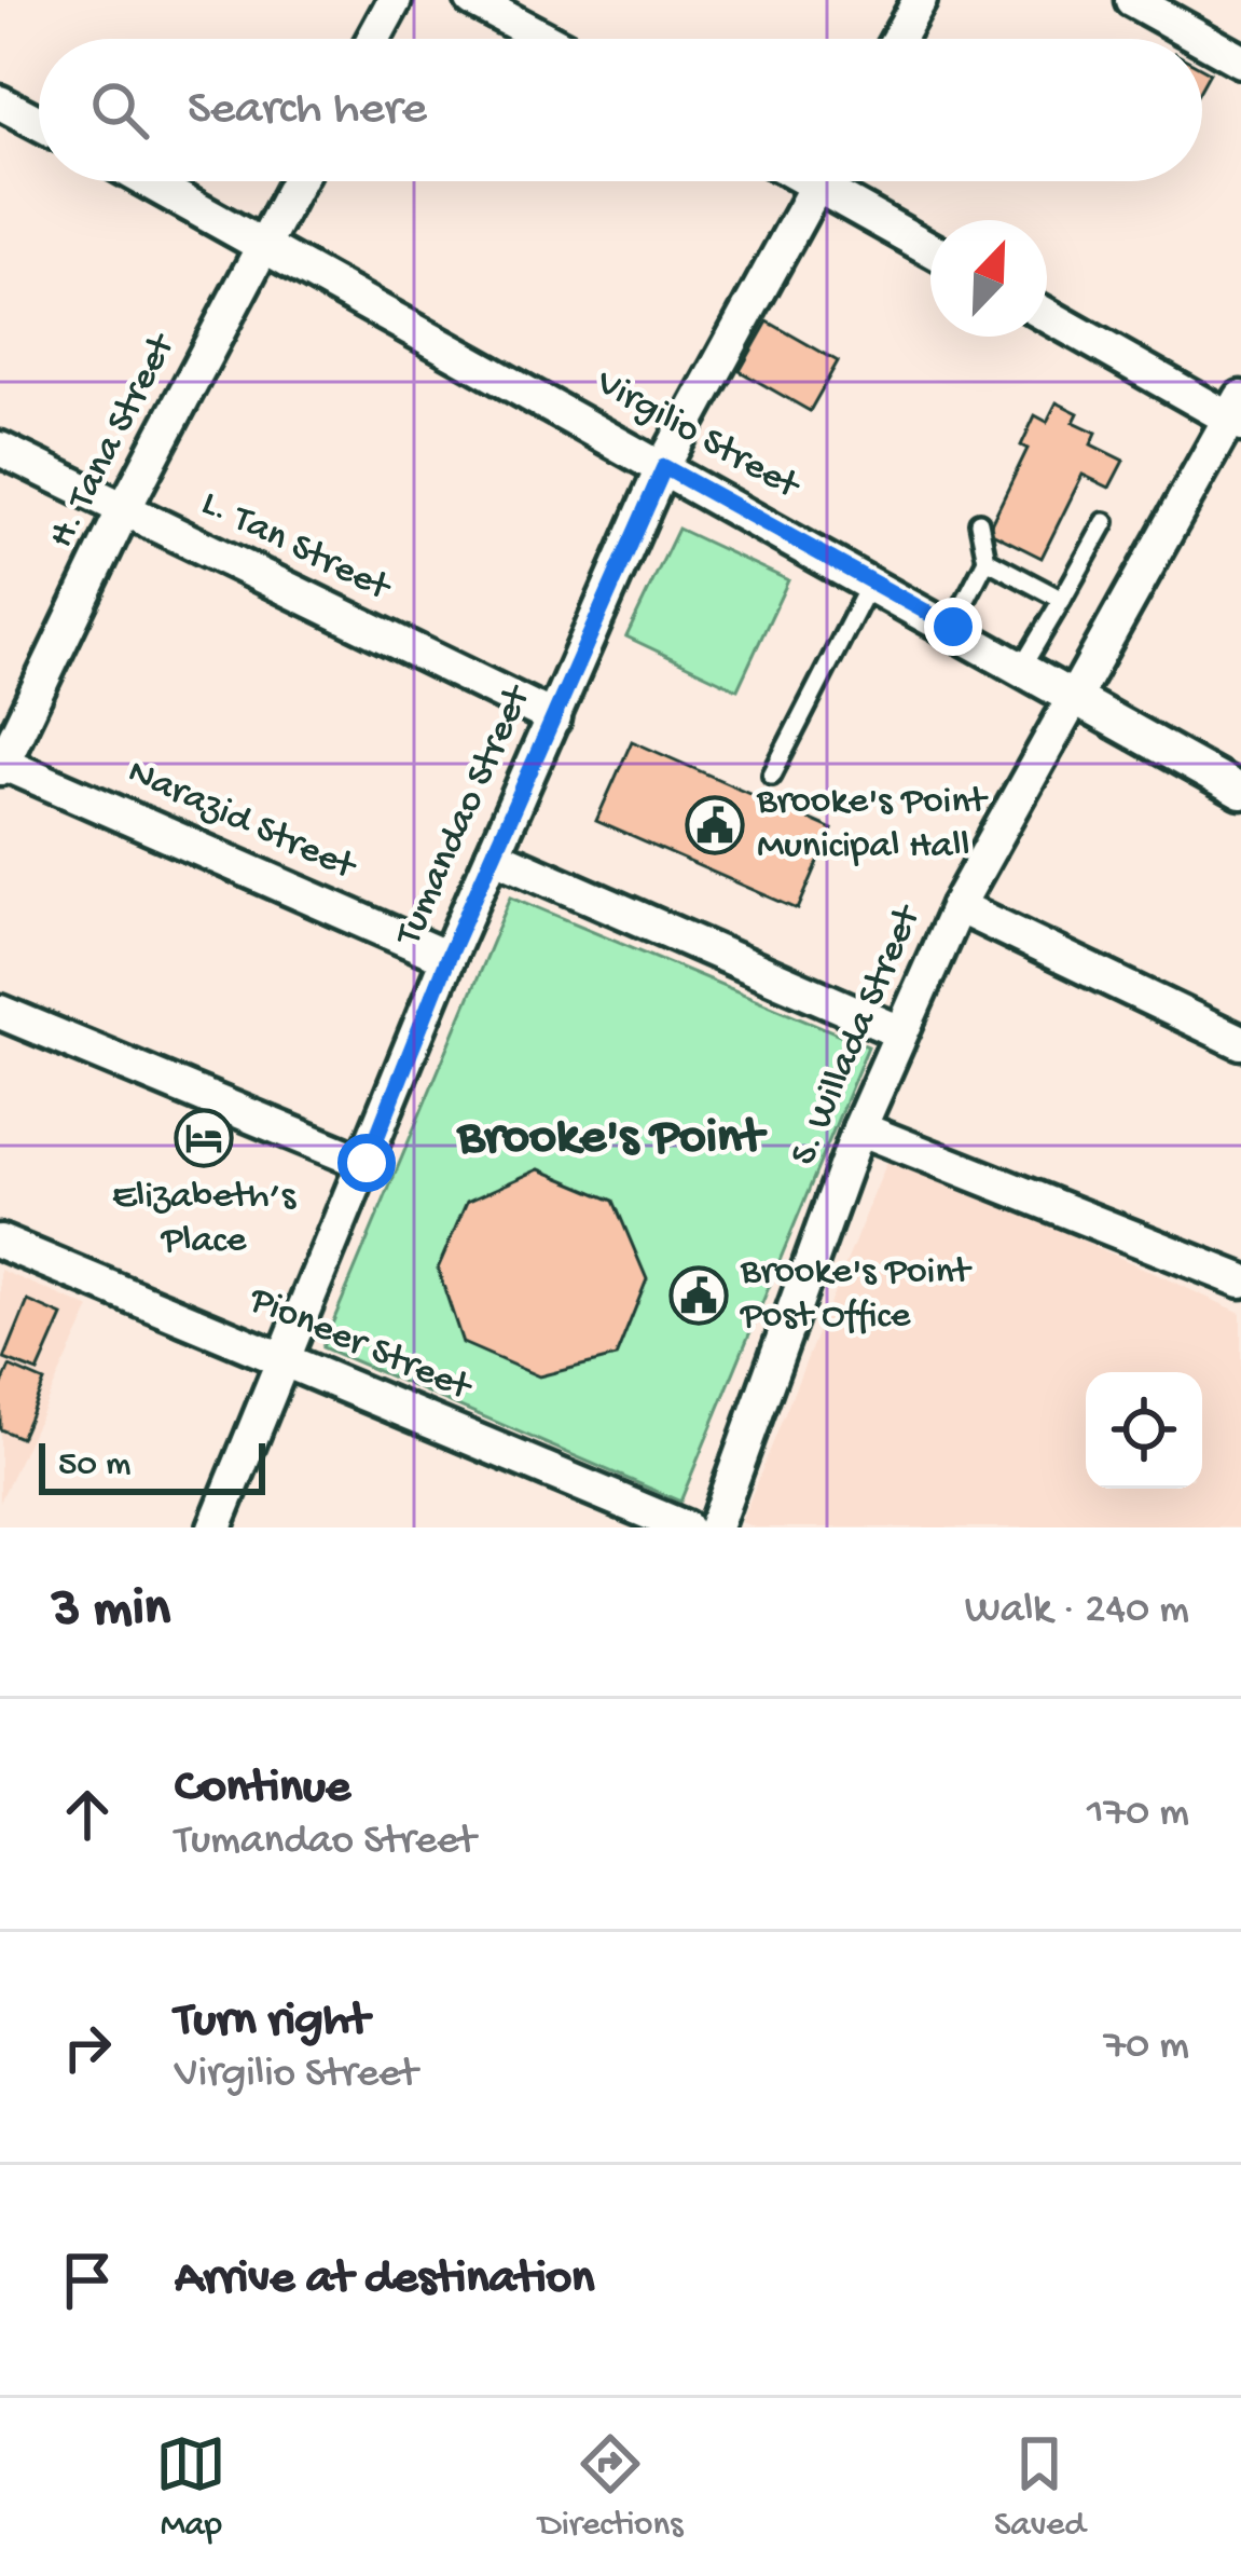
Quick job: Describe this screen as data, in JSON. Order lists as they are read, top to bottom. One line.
{"streets":{"street":["Virgilio Street","H. Tana Street","L. Tan Street","Tumandao Street","Narazid Street","S. Willada Street","Pioneer Street"]},"crossings":[["Virgilio Street","H. Tana Street"],["Virgilio Street","Tumandao Street"],["Virgilio Street","S. Willada Street"],["H. Tana Street","L. Tan Street"],["H. Tana Street","Narazid Street"],["L. Tan Street","Tumandao Street"],["Tumandao Street","Narazid Street"],["Tumandao Street","Pioneer Street"]],"districts":["Brooke's Point"],"places":{"public building":["Brooke's Point Municipal Hall","Brooke's Point Post Office"],"hotel":["Elizabeth’s Place"]},"scale_bar":"50 m","north":"top right","page":{"search":"Search here","scale":"50 m","heading":["3 min","Walk · 240 m"],"list":[["Continue","Tumandao Street","170 m"],["Turn right","Virgilio Street","70 m"],"Arrive at destination"],"nav":["Map","Directions","Saved"]}}
